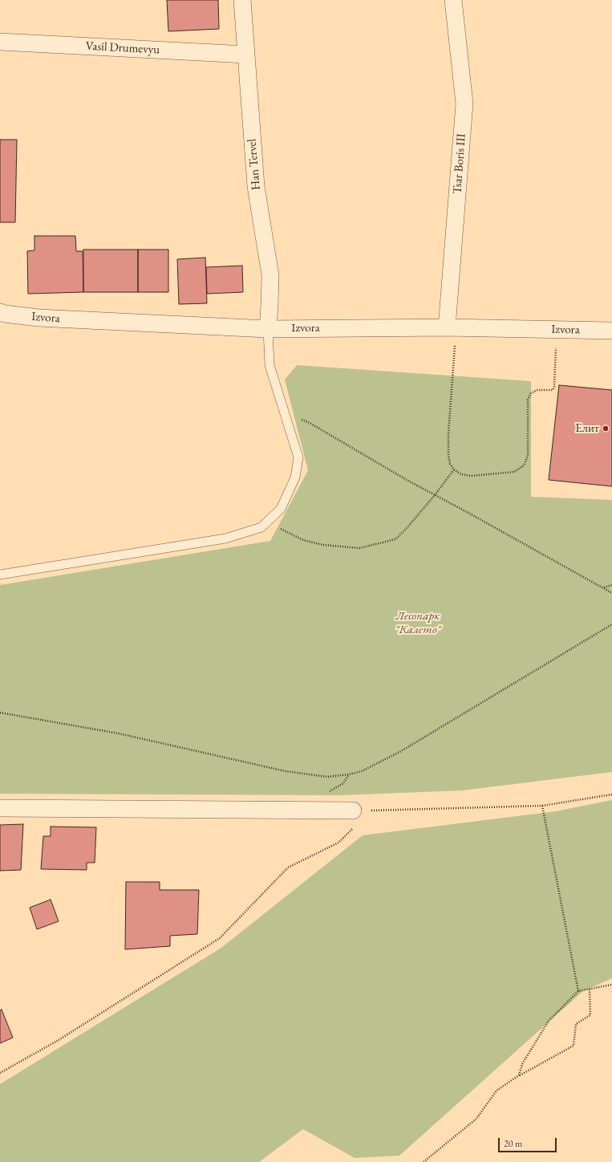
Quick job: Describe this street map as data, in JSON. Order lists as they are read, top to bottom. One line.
{"streets":{"street":["Vasil Drumevyu","Tsar Boris III","Han Tervel","Izvora"]},"crossings":[["Vasil Drumevyu","Han Tervel"],["Tsar Boris III","Izvora"],["Han Tervel","Izvora"]],"parks":["Лесопарк \"Калето\""],"places":["Елит"],"scale_bar":"20 m"}
